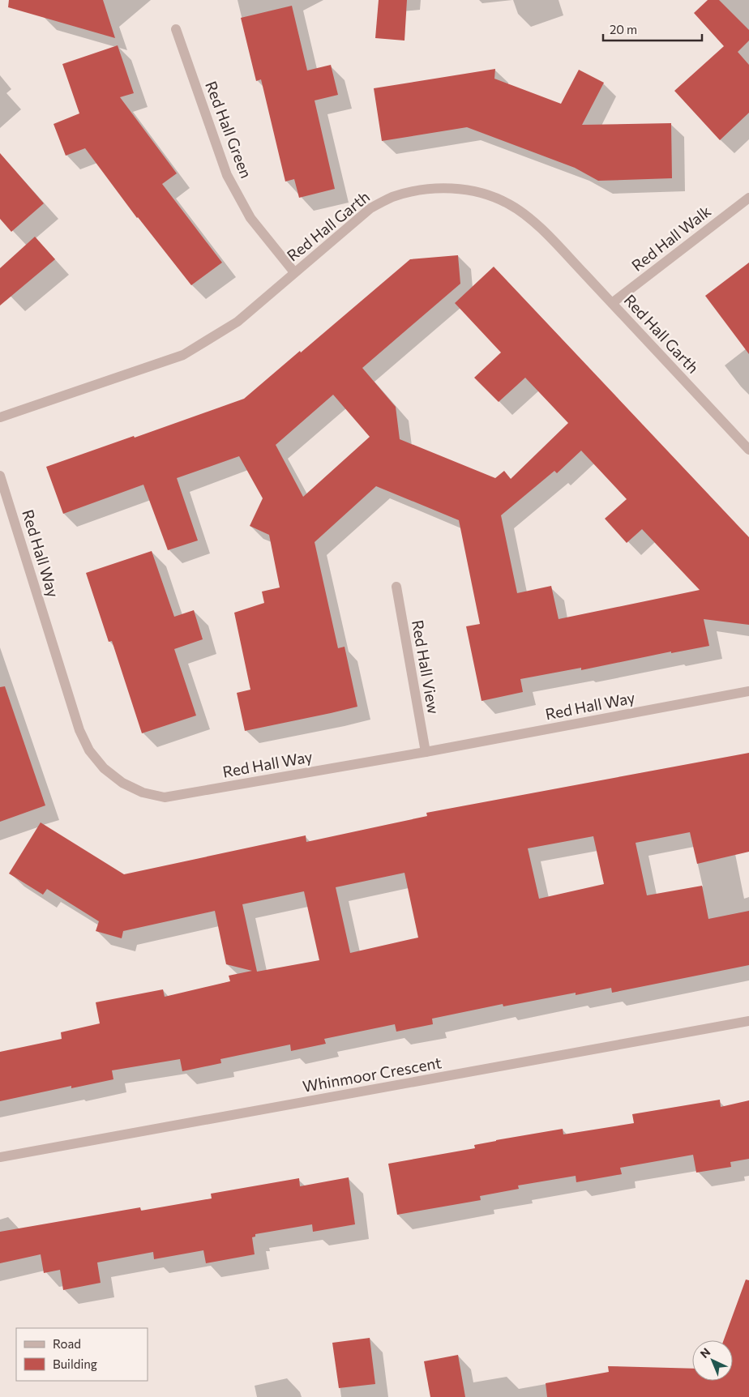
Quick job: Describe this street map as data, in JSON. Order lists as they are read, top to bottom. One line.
{"streets":{"street":["Red Hall Green","Red Hall Garth","Red Hall Walk","Red Hall Way","Red Hall View","Whinmoor Crescent"]},"crossings":[["Red Hall Green","Red Hall Garth"],["Red Hall Garth","Red Hall Walk"],["Red Hall Way","Red Hall View"]],"legend":["Road","Building"],"scale_bar":"20 m","north":"top left"}
